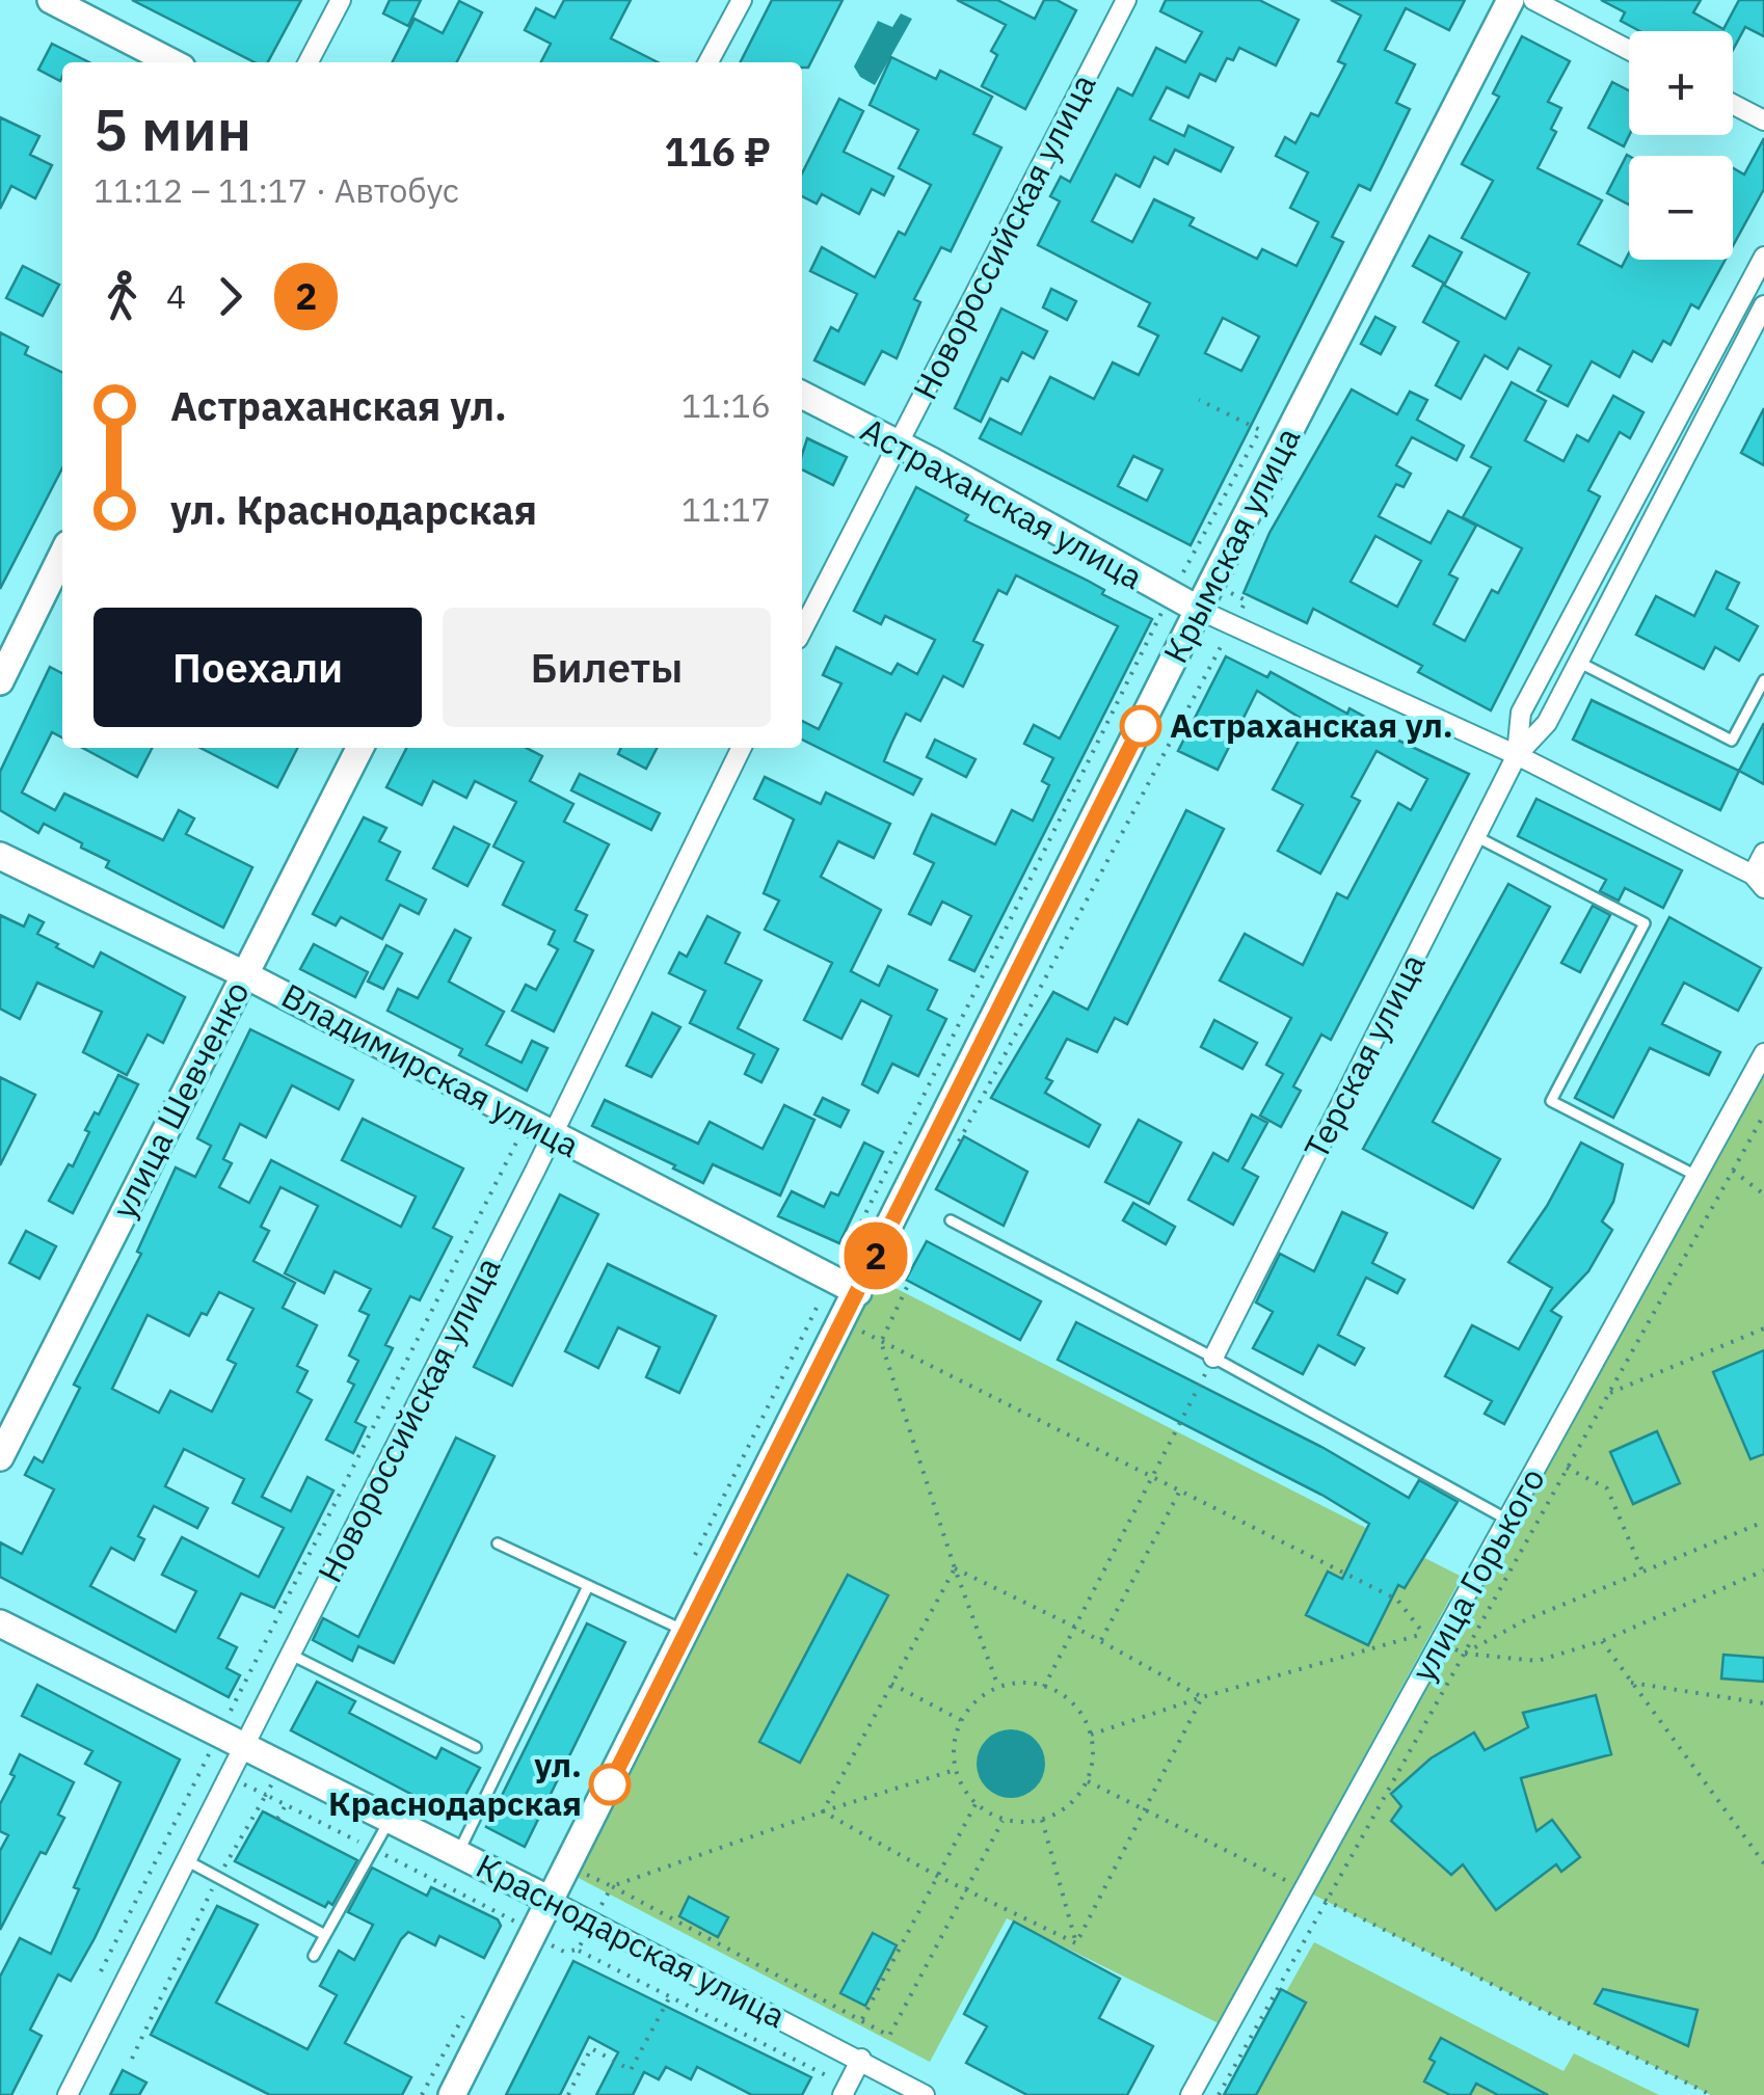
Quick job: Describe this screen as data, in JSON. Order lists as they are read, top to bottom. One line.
{"streets":{"street":["Новороссийская улица","Астраханская улица","Крымская улица","Терская улица","Владимирская улица","улица Шевченко","улица Горького","Краснодарская улица"]},"crossings":[["Новороссийская улица","Астраханская улица"],["Новороссийская улица","Владимирская улица"],["Новороссийская улица","Краснодарская улица"],["Астраханская улица","Крымская улица"],["Астраханская улица","Терская улица"],["Крымская улица","Владимирская улица"],["Крымская улица","Краснодарская улица"],["Владимирская улица","улица Шевченко"]],"places":["Астраханская ул.","ул. Краснодарская"],"lines":["bus line 2"],"page":{"on_map":"2","map_buttons":["+","−"],"heading":["5 мин","11:12 – 11:17 · Автобус","116 ₽"],"legs":["4","2"],"list":[{"name":"Астраханская ул.","value":"11:16"},{"name":"ул. Краснодарская","value":"11:17"}],"buttons":["Поехали","Билеты"]}}
